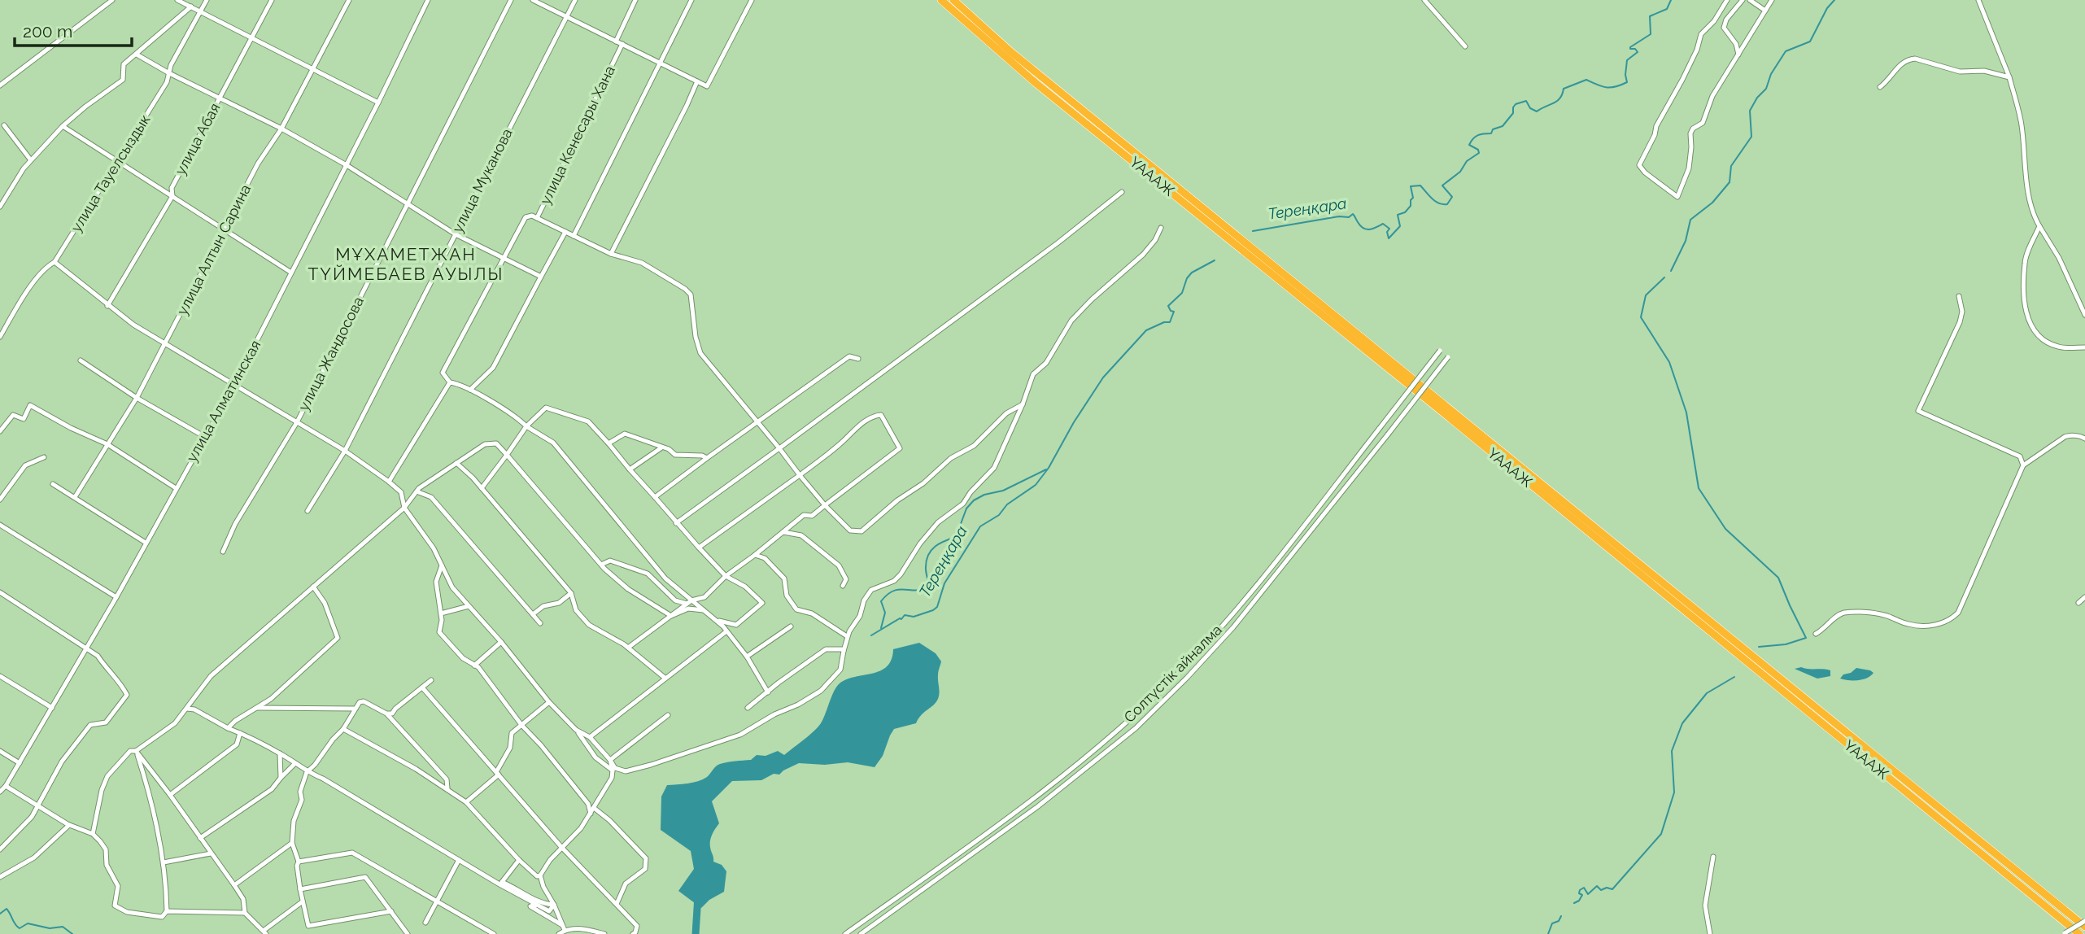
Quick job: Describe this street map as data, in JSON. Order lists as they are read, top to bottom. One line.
{"streets":{"highway":["ҮАААЖ"],"street":["улица Кенесары Хана","улица Абая","улица Тауелсыздык","улица Муканова","улица Алтын Сарина","улица Жандосова","улица Алматинская","Солтүстік айналма"]},"districts":["МҰХАМЕТЖАН ТҮЙМЕБАЕВ АУЫЛЫ"],"water":["Тереңқара"],"scale_bar":"200 m"}
